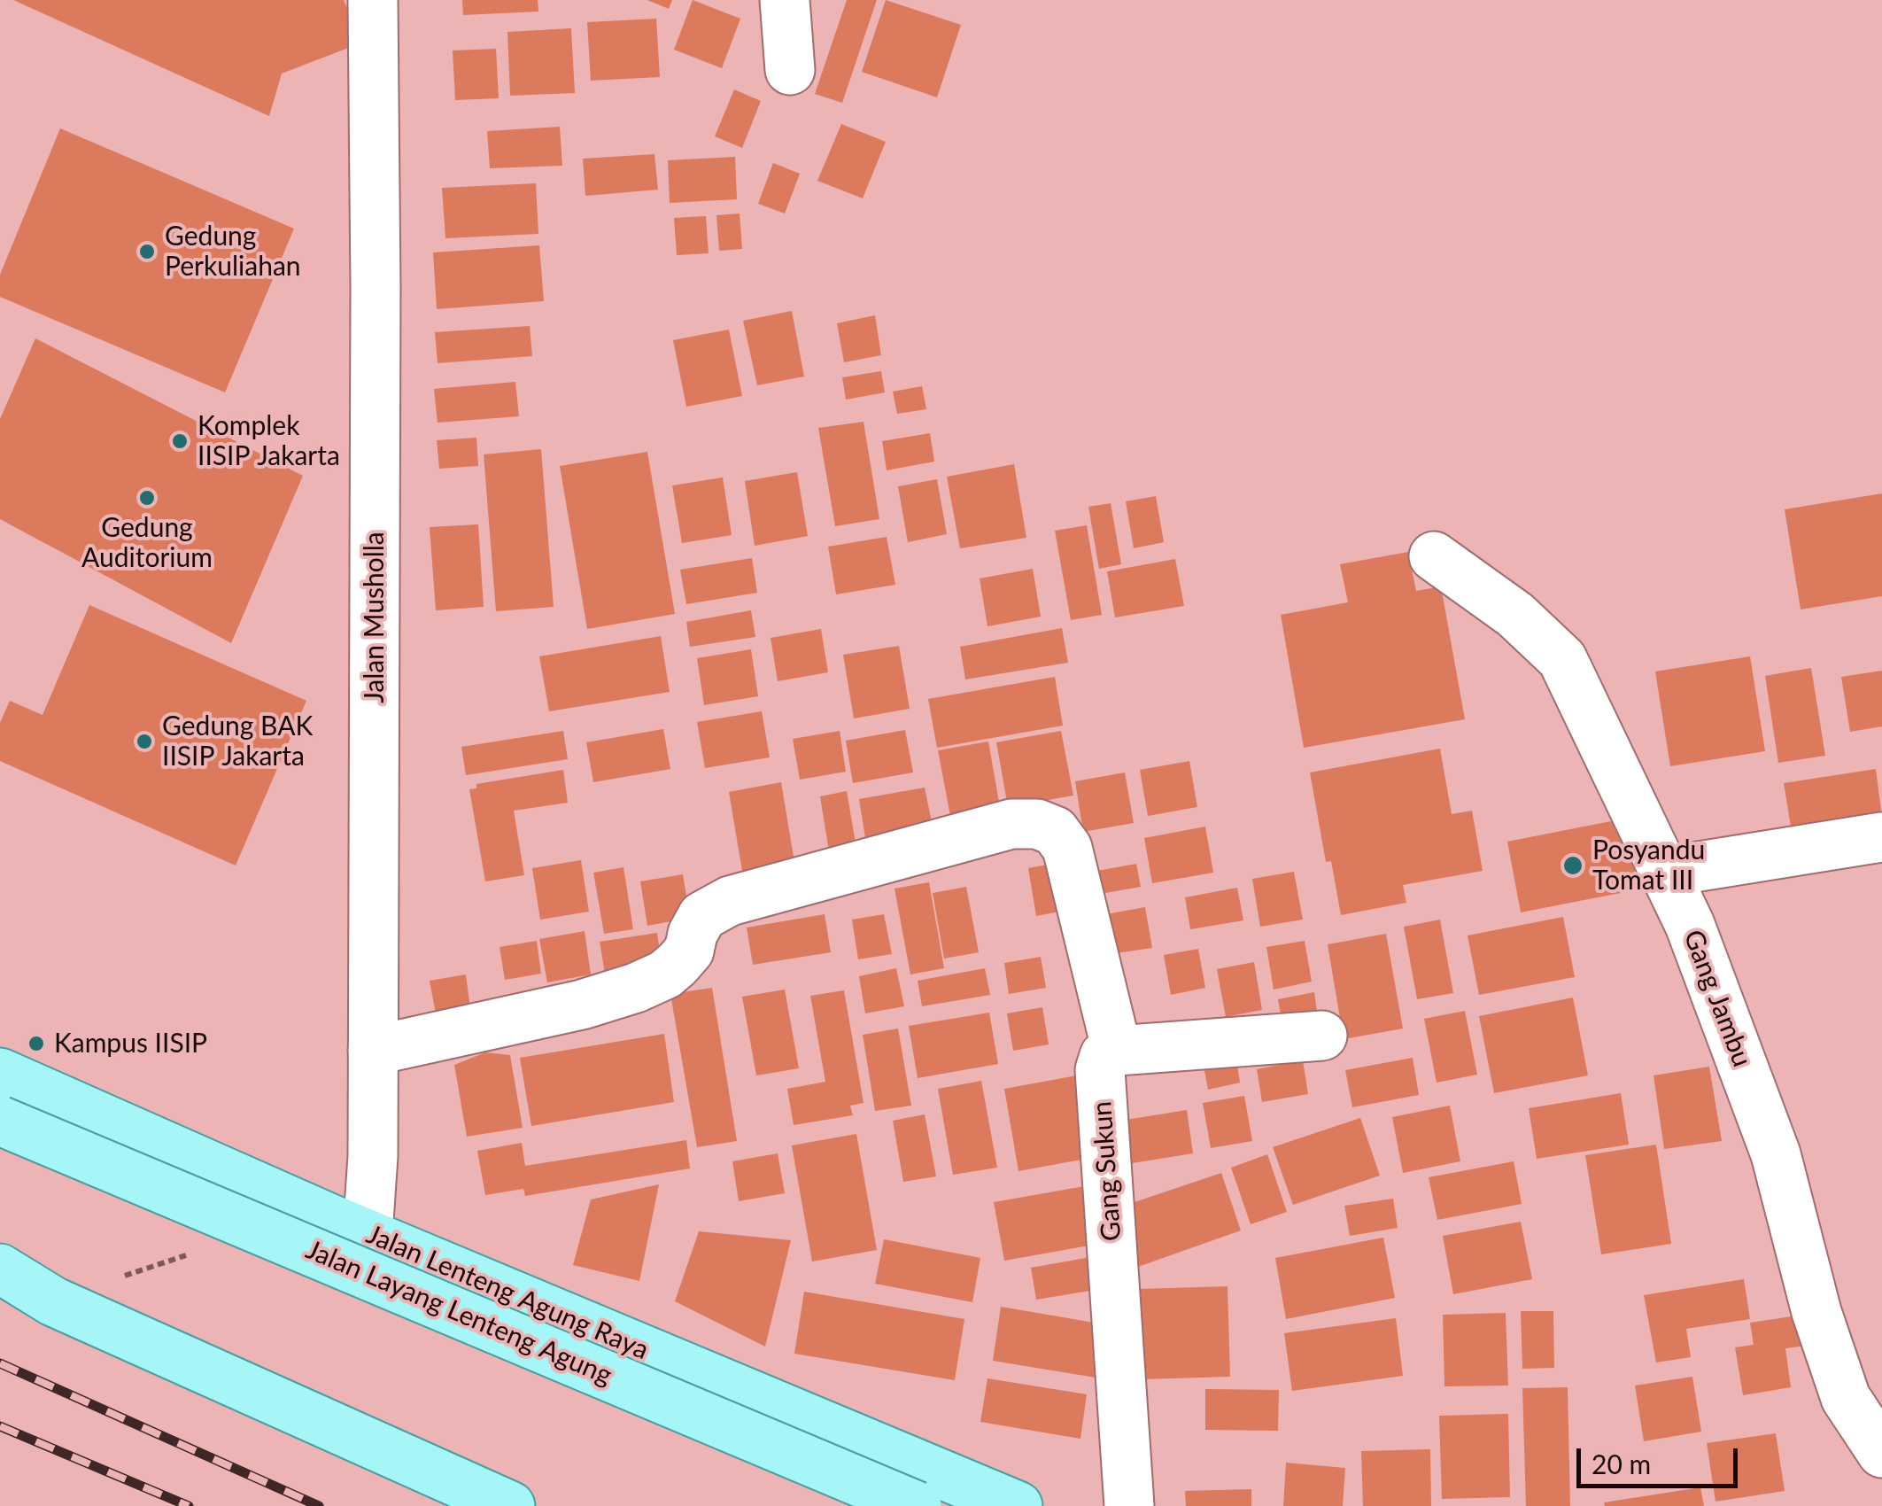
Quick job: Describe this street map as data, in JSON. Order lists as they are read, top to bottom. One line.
{"streets":{"main road":["Jalan Lenteng Agung Raya","Jalan Layang Lenteng Agung"],"street":["Jalan Musholla","Gang Jambu","Gang Sukun"]},"crossings":[["Jalan Musholla","Jalan Lenteng Agung Raya"]],"places":["Gedung Perkuliahan","Komplek IISIP Jakarta","Gedung Auditorium","Gedung BAK IISIP Jakarta","Posyandu Tomat III","Kampus IISIP"],"scale_bar":"20 m"}
